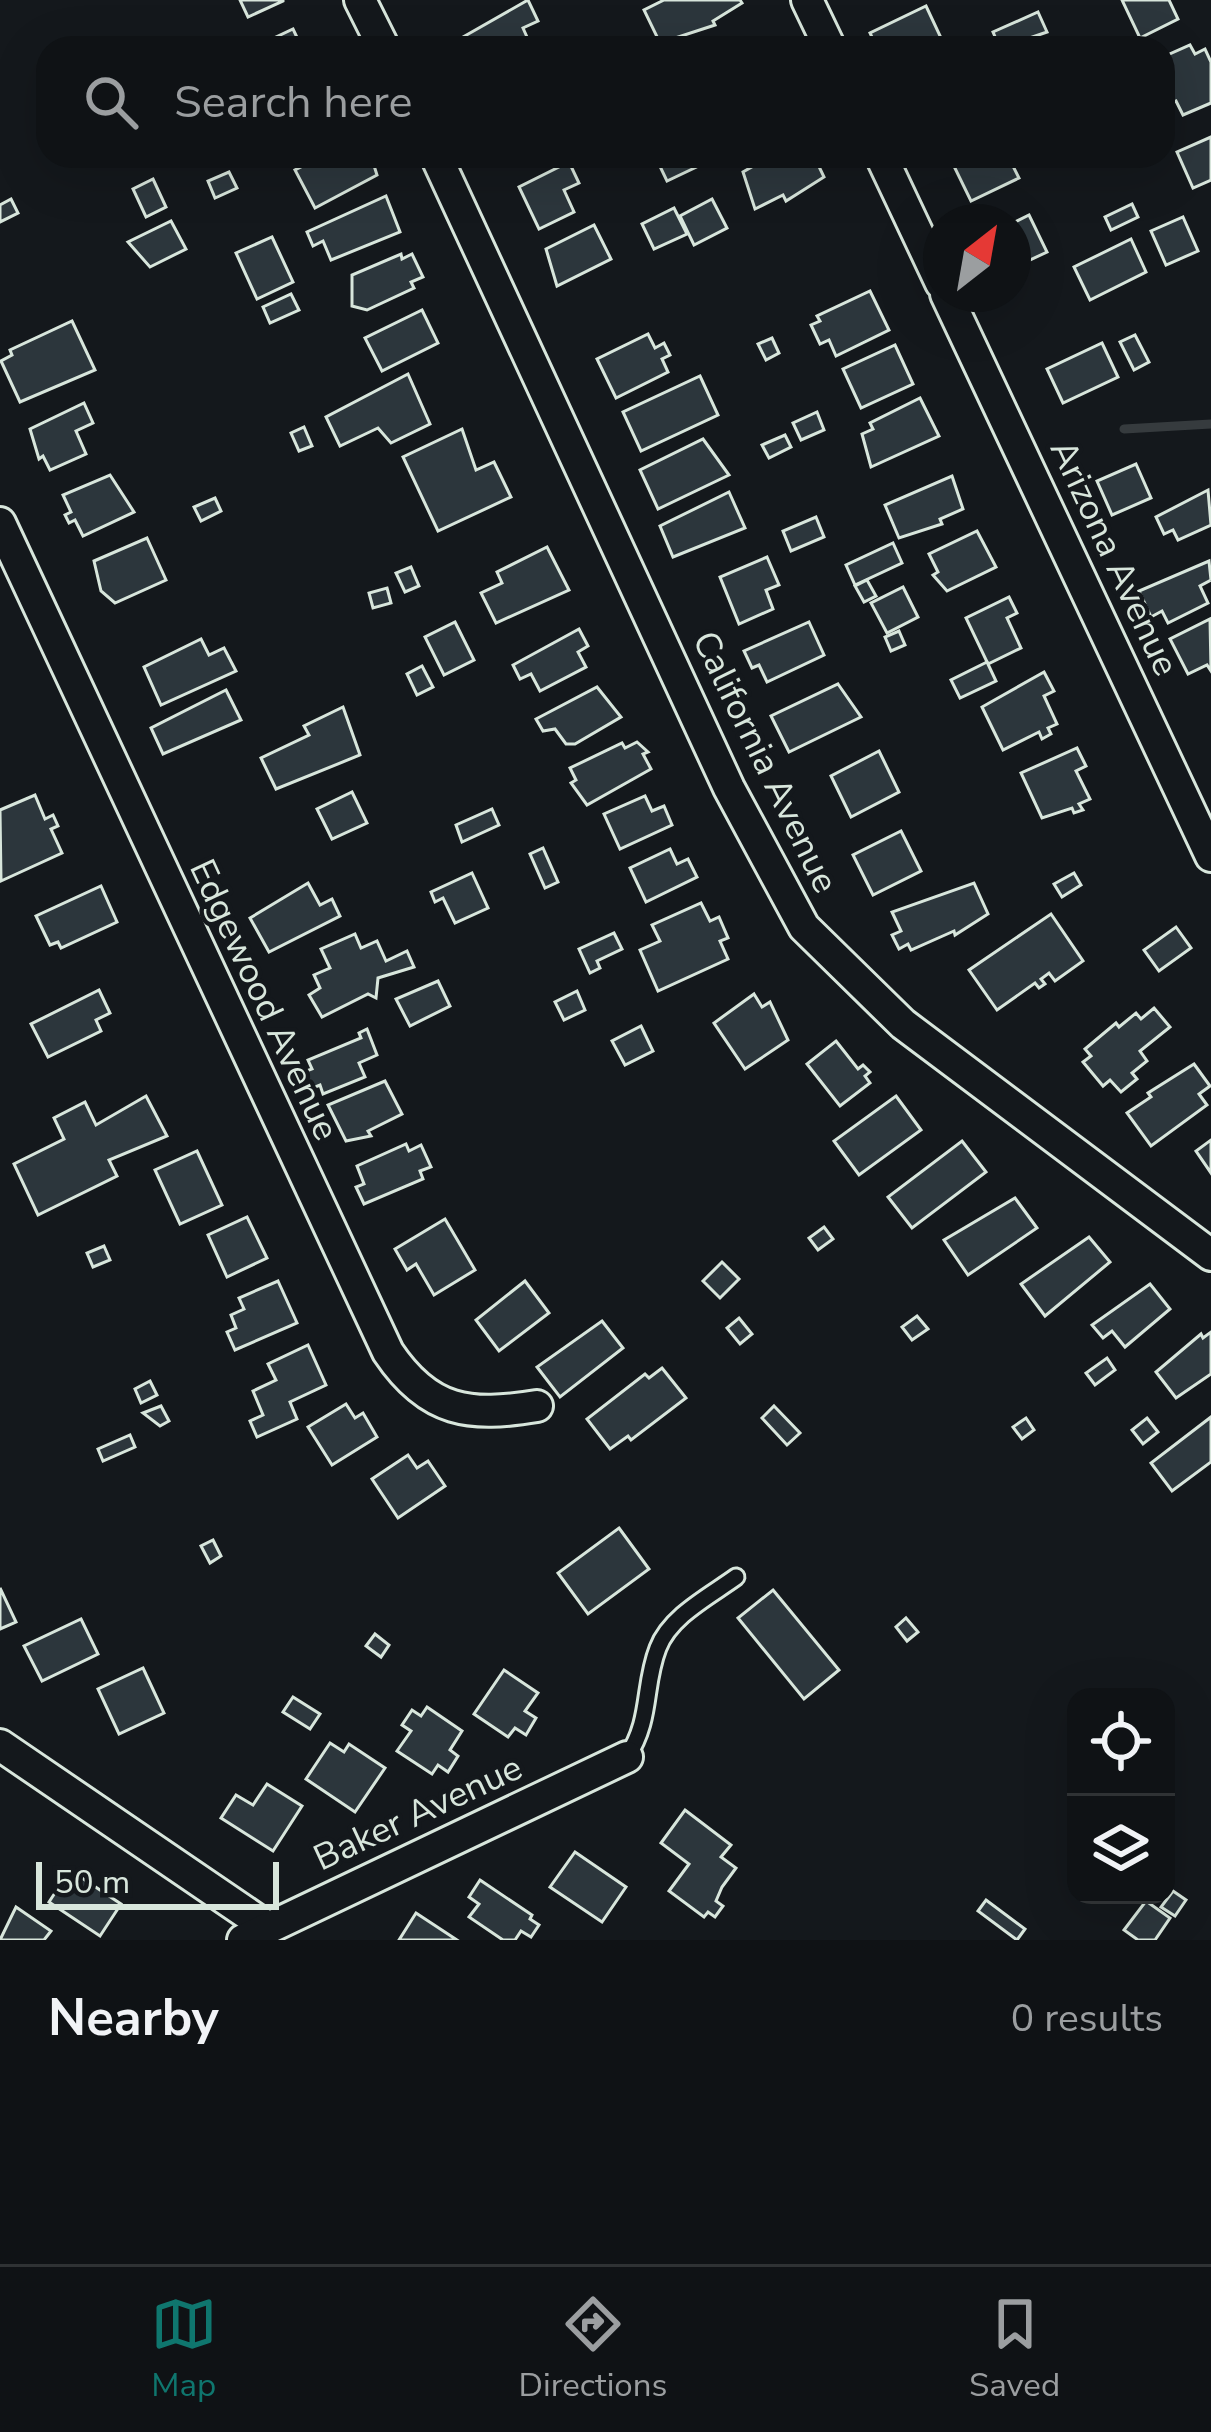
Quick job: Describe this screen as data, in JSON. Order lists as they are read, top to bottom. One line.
{"streets":{"street":["Arizona Avenue","California Avenue","Edgewood Avenue","Baker Avenue"]},"scale_bar":"50 m","north":"top right","page":{"search":"Search here","scale":"50 m","heading":["Nearby","0 results"],"nav":["Map","Directions","Saved"]}}
